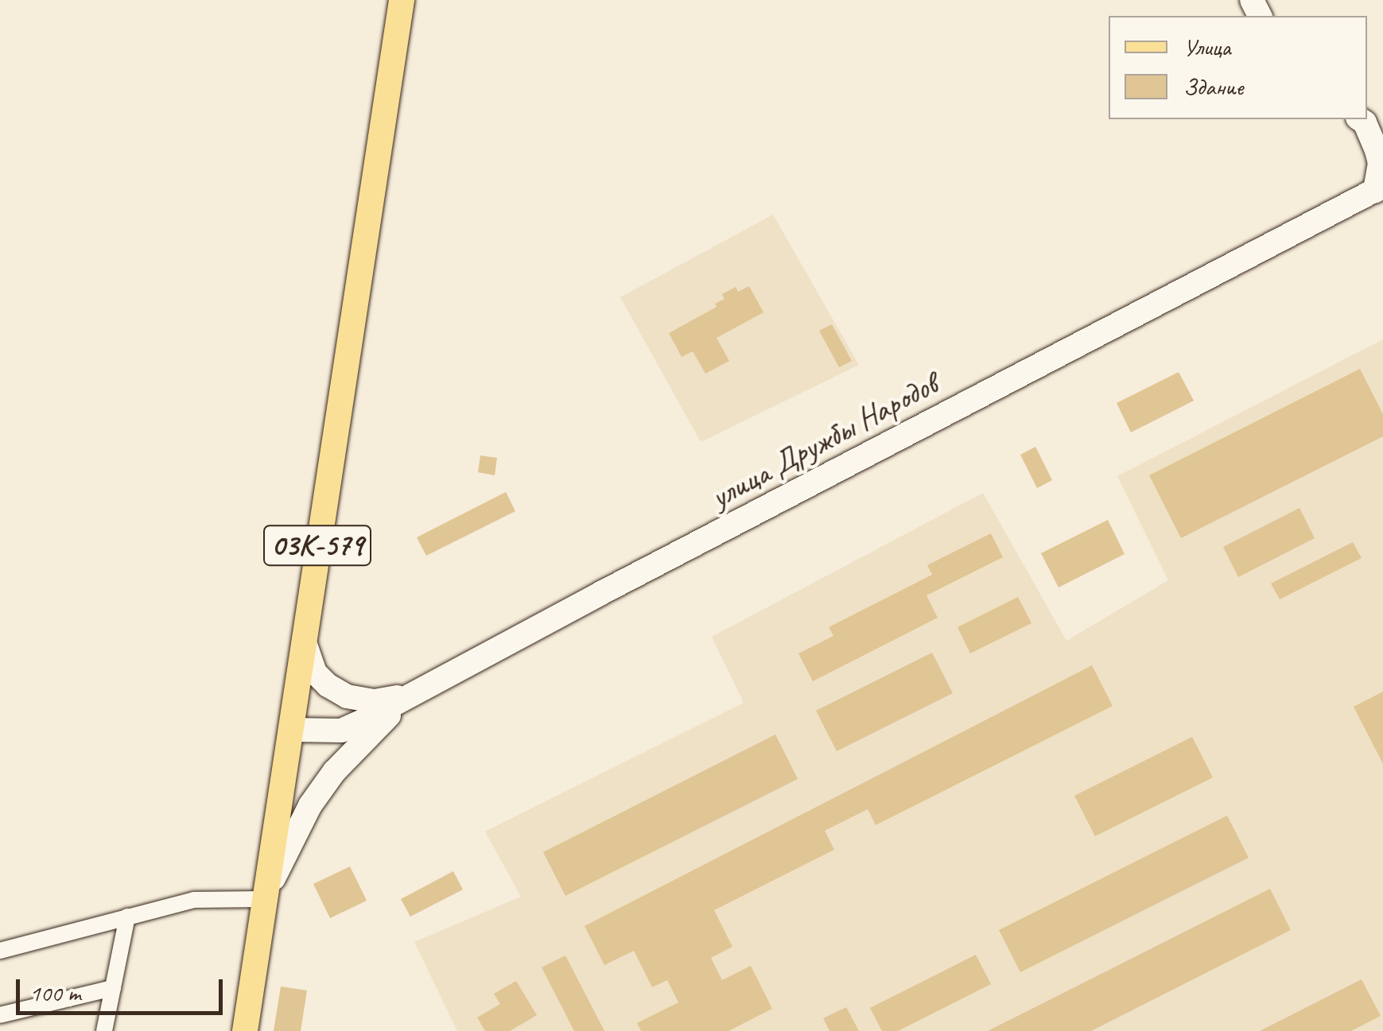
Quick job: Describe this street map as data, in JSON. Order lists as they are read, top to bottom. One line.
{"streets":{"main road":["03К-579"],"street":["улица Дружбы Народов"]},"crossings":[["улица Дружбы Народов","03К-579"]],"legend":["Улица","Здание"],"scale_bar":"100 m"}
